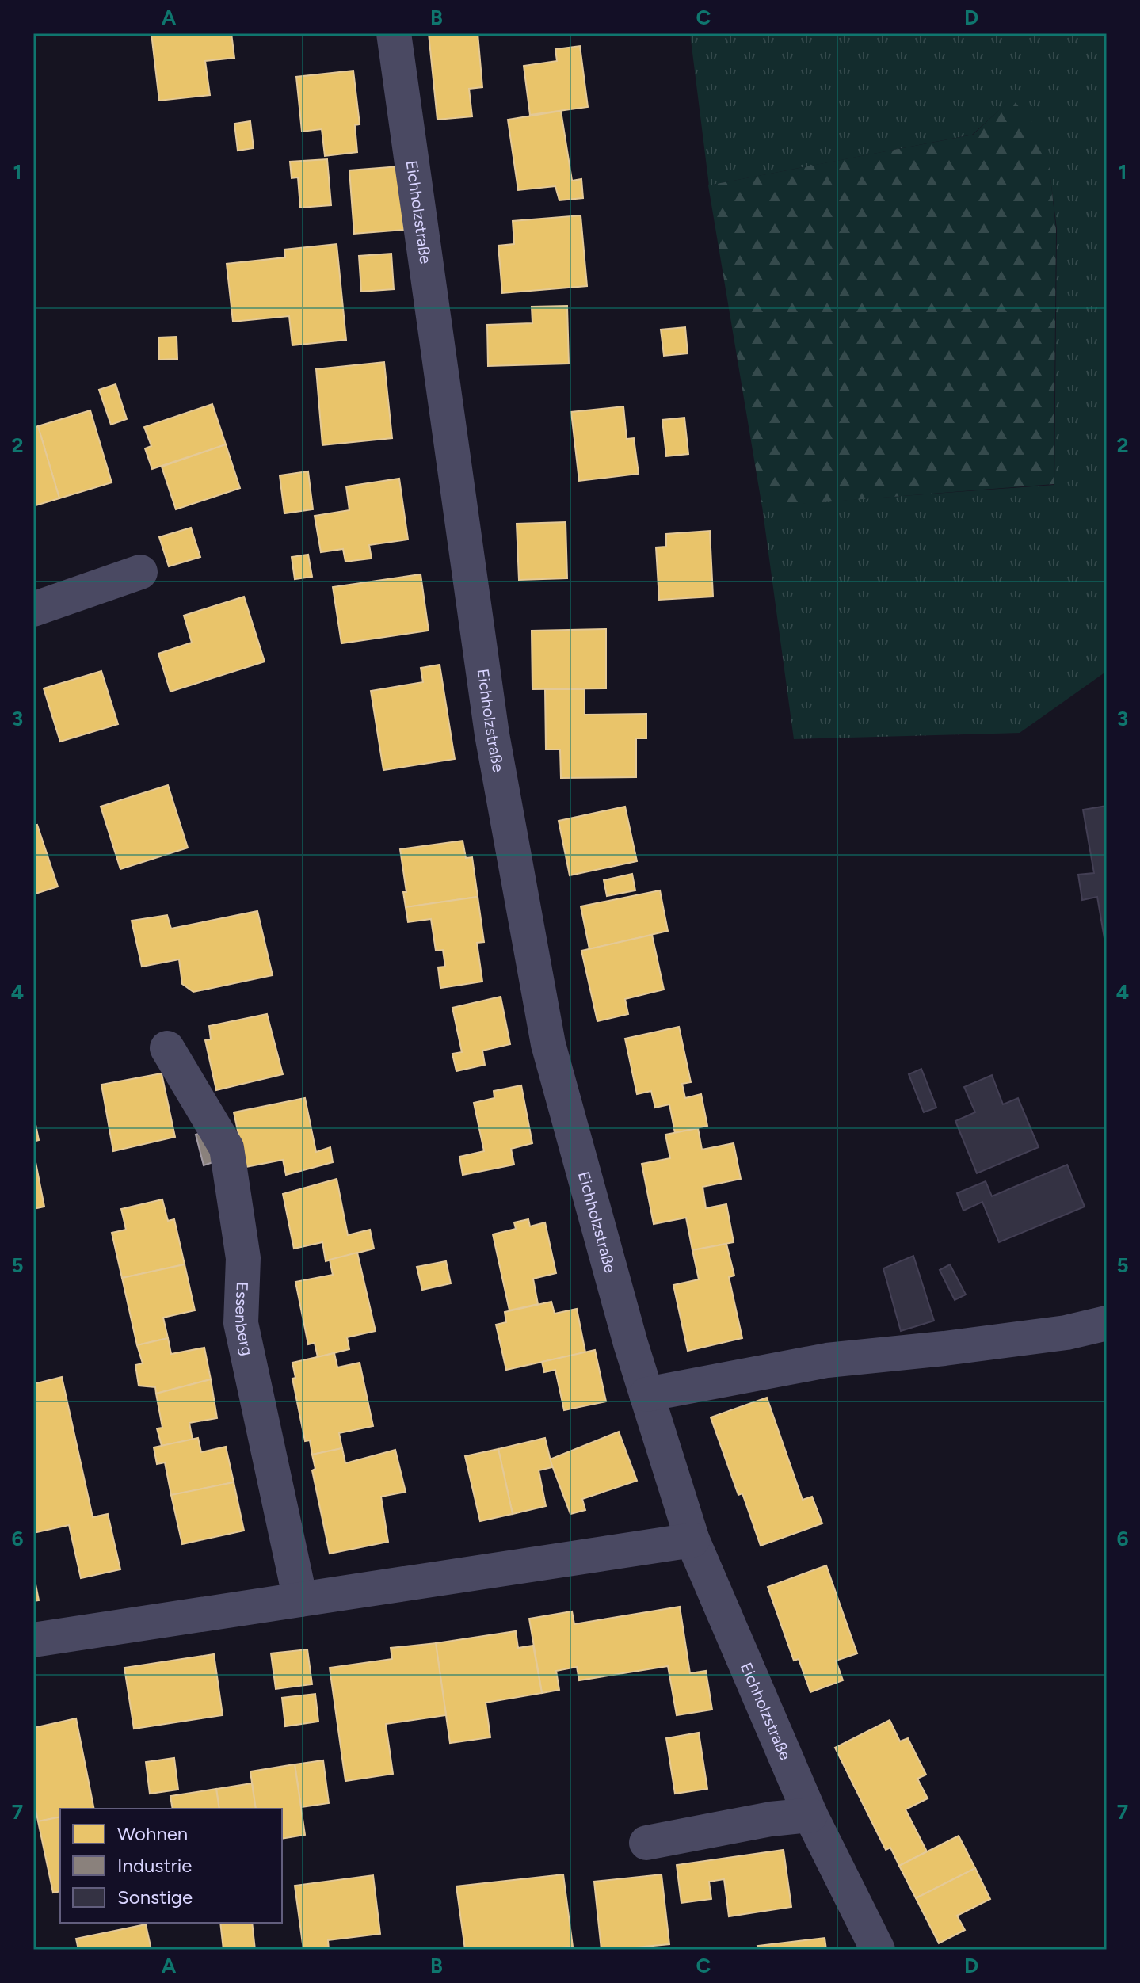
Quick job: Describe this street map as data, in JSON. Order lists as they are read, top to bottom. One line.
{"streets":{"street":["Eichholzstraße","Essenberg"]},"legend":["Wohnen","Industrie","Sonstige"],"grid":{"columns":["A","B","C","D"],"rows":["1","2","3","4","5","6","7"]}}
